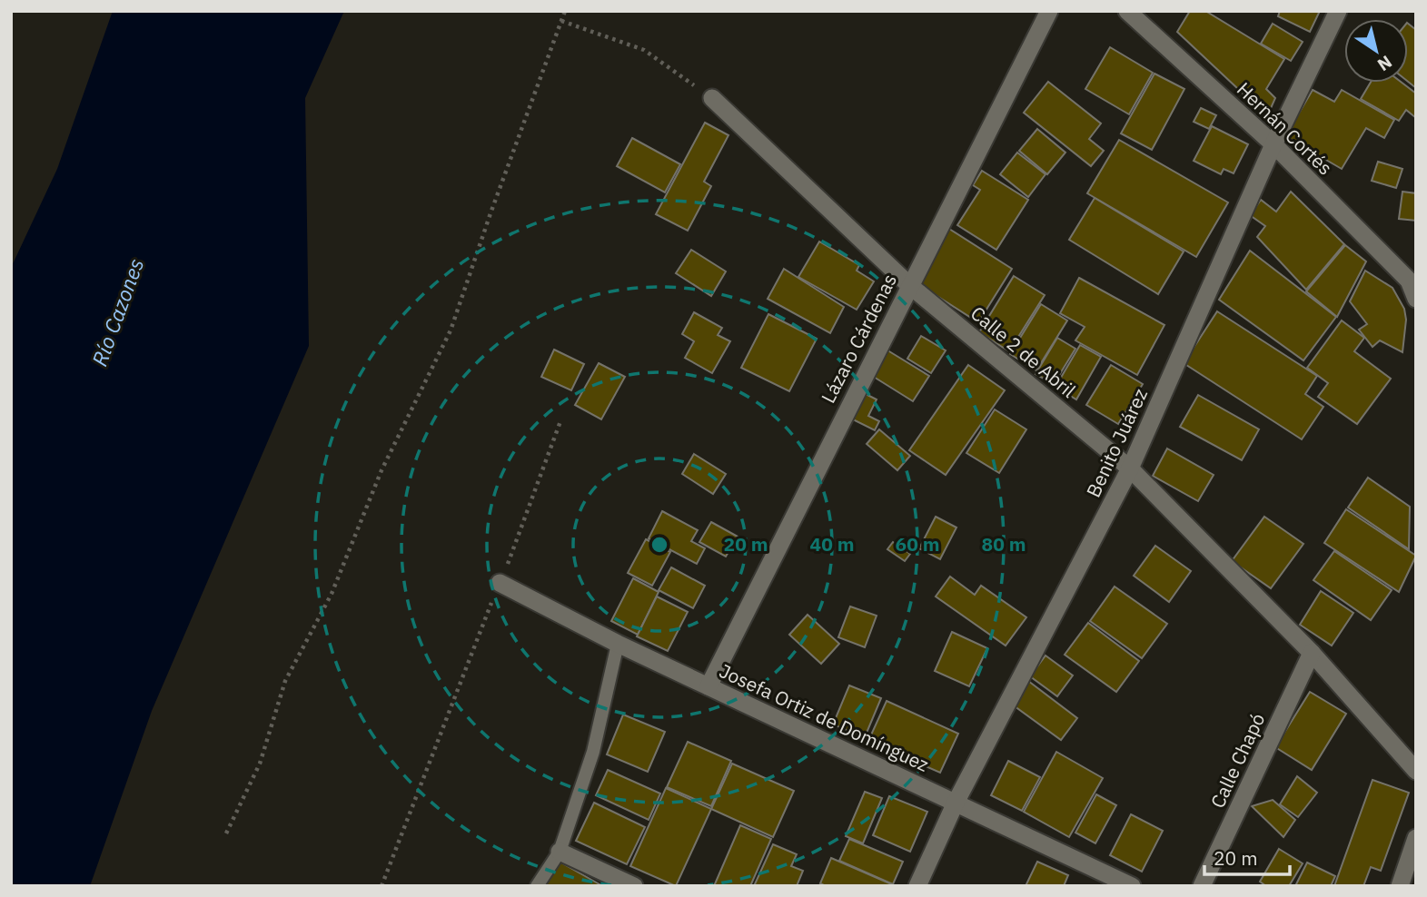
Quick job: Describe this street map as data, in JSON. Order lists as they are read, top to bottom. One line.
{"streets":{"street":["Hernán Cortés","Lázaro Cárdenas","Calle 2 de Abril","Benito Juárez","Josefa Ortiz de Domínguez","Calle Chapó"]},"crossings":[["Hernán Cortés","Benito Juárez"],["Lázaro Cárdenas","Calle 2 de Abril"],["Lázaro Cárdenas","Josefa Ortiz de Domínguez"],["Calle 2 de Abril","Benito Juárez"],["Calle 2 de Abril","Calle Chapó"],["Benito Juárez","Josefa Ortiz de Domínguez"]],"water":["Río Cazones"],"scale_bar":"20 m","north":"bottom right","rings":["20 m","40 m","60 m","80 m"]}
